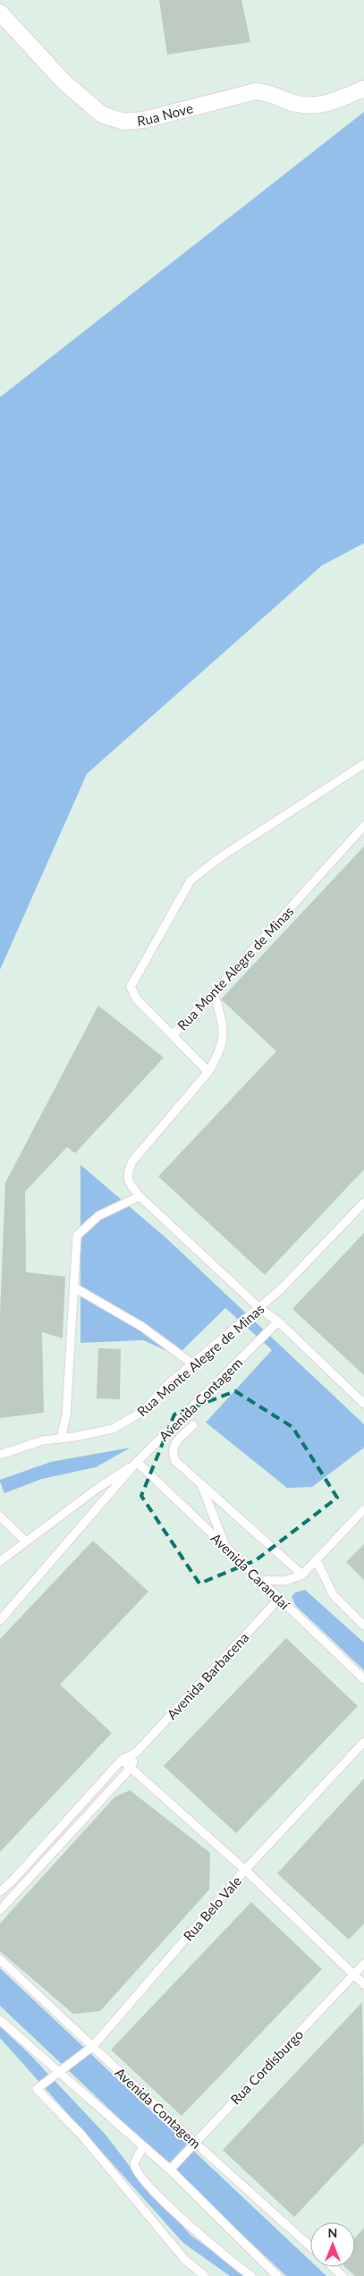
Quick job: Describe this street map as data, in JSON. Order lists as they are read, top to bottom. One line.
{"streets":{"street":["Rua Nove"],"lane":["Rua Monte Alegre de Minas","Avenida Contagem","Avenida Carandaí","Avenida Barbacena","Rua Belo Vale","Rua Cordisburgo"]},"crossings":[["Avenida Contagem","Avenida Carandaí"],["Avenida Contagem","Rua Belo Vale"],["Avenida Contagem","Rua Cordisburgo"],["Avenida Carandaí","Avenida Barbacena"]],"north":"top"}
